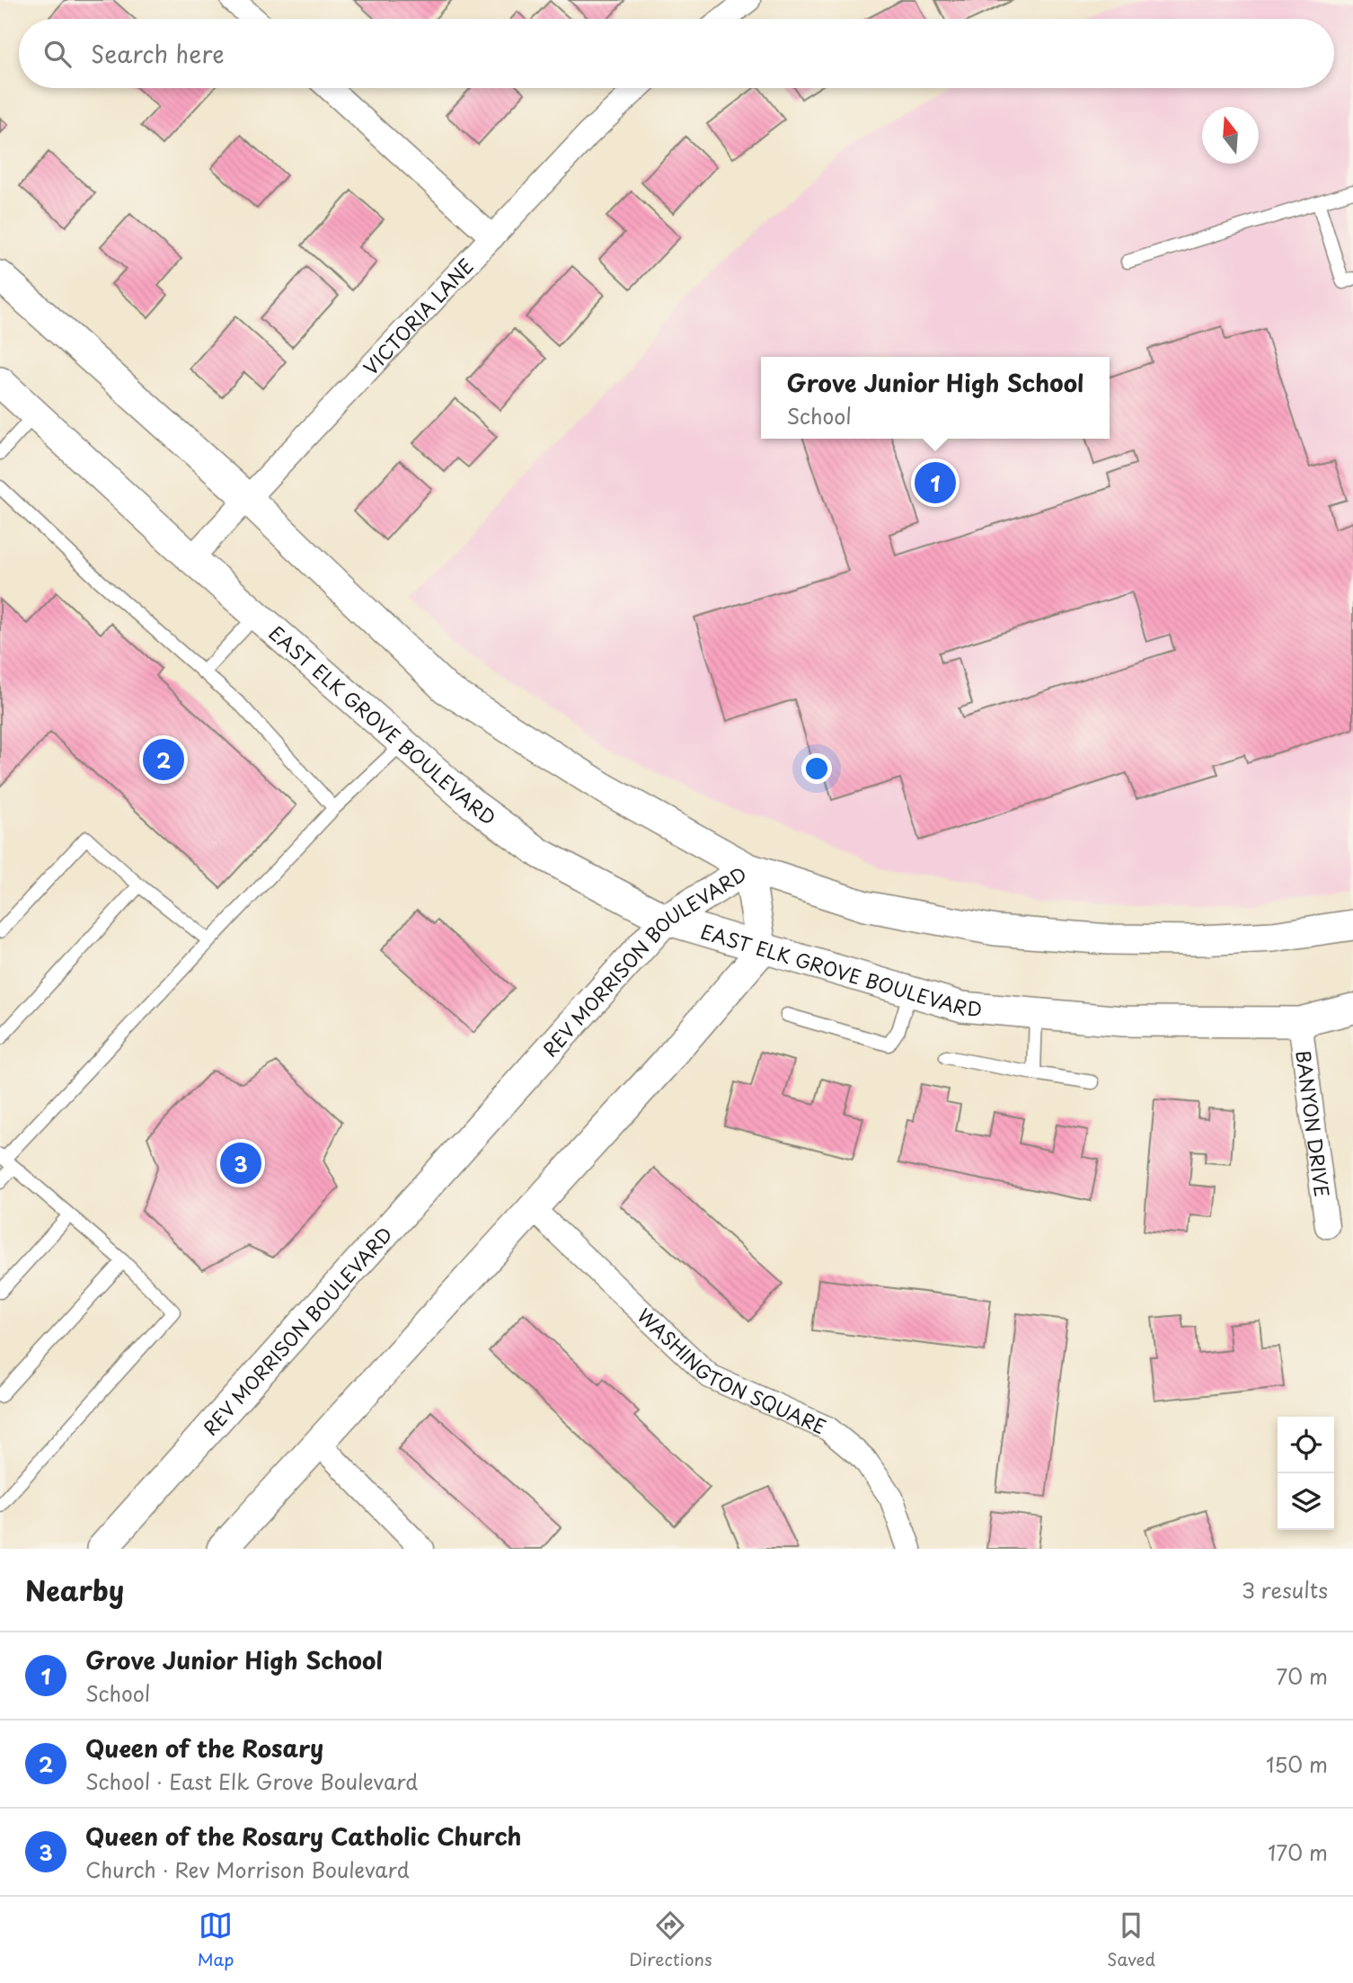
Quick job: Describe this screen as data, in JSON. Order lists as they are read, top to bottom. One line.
{"streets":{"street":["VICTORIA LANE","EAST ELK GROVE BOULEVARD","REV MORRISON BOULEVARD","BANYON DRIVE","WASHINGTON SQUARE"]},"crossings":[["VICTORIA LANE","EAST ELK GROVE BOULEVARD"],["EAST ELK GROVE BOULEVARD","REV MORRISON BOULEVARD"],["EAST ELK GROVE BOULEVARD","BANYON DRIVE"]],"north":"top","page":{"search":"Search here","popup":["Grove Junior High School","School"],"pins":["1","2","3"],"heading":["Nearby","3 results"],"list":[{"mark":"1","name":"Grove Junior High School","note":"School","value":"70 m"},{"mark":"2","name":"Queen of the Rosary","note":"School · East Elk Grove Boulevard","value":"150 m"},{"mark":"3","name":"Queen of the Rosary Catholic Church","note":"Church · Rev Morrison Boulevard","value":"170 m"}],"nav":["Map","Directions","Saved"]}}
